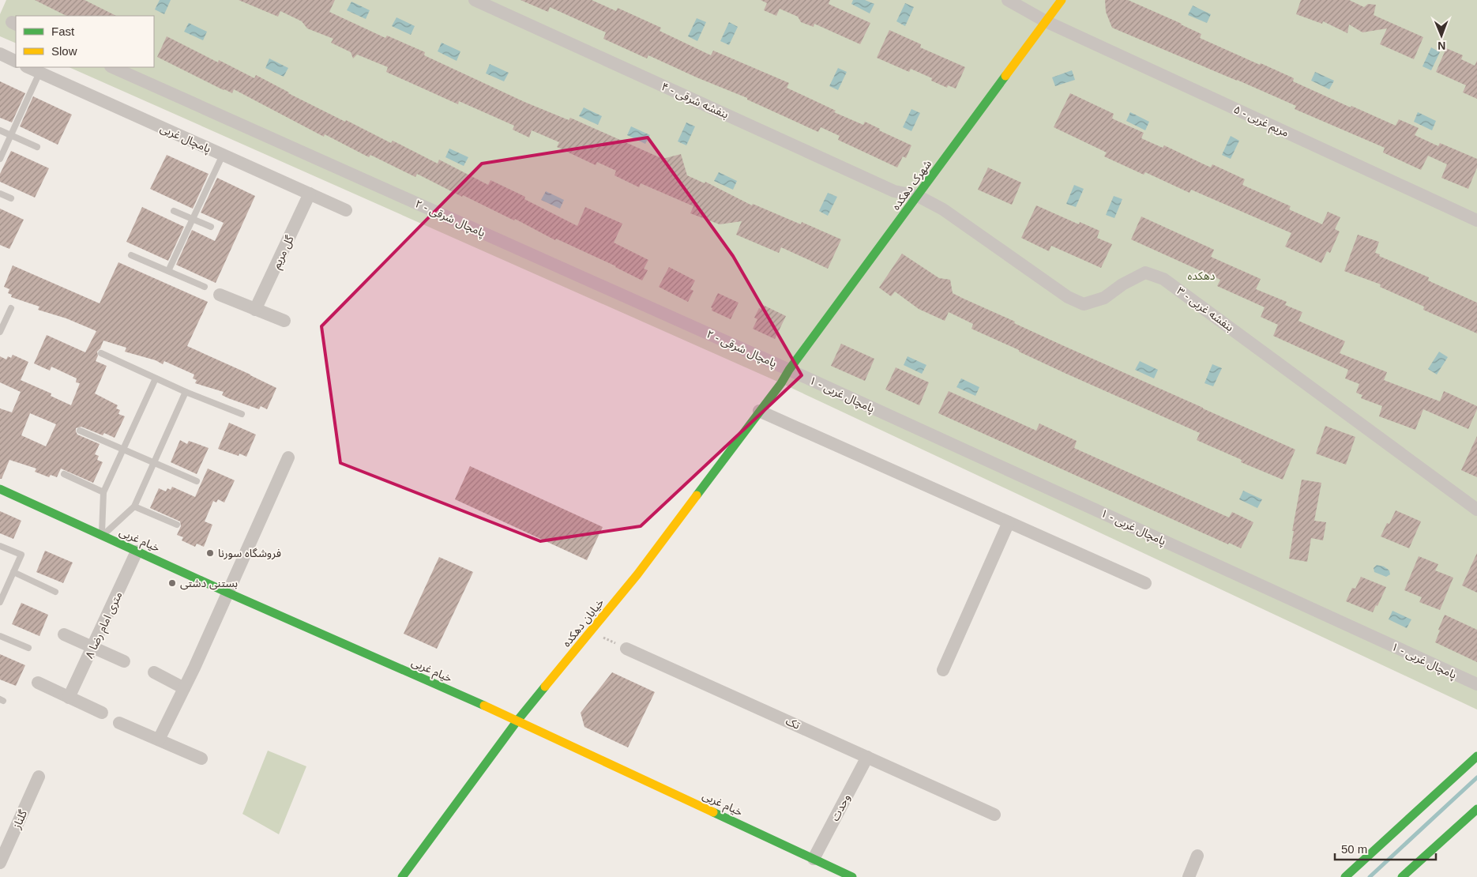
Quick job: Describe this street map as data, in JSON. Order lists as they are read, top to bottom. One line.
{"streets":{"street":["بنفشه شرقی - ۴","مریم غربی - ۵","پامچال غربی","شهرک دهکده","پامچال شرقی - ۲","گل مریم","بنفشه غربی - ۳","پامچال غربی - ۱","خیام غربی","خیابان دهکده","۸ متری امام رضا","تک","وحدت","گلناز"]},"crossings":[["بنفشه شرقی - ۴","شهرک دهکده"],["بنفشه شرقی - ۴","بنفشه غربی - ۳"],["مریم غربی - ۵","شهرک دهکده"],["پامچال غربی","گل مریم"],["شهرک دهکده","پامچال شرقی - ۲"],["شهرک دهکده","بنفشه غربی - ۳"],["شهرک دهکده","پامچال غربی - ۱"],["شهرک دهکده","خیابان دهکده"],["پامچال شرقی - ۲","پامچال غربی - ۱"],["خیام غربی","خیابان دهکده"],["خیام غربی","۸ متری امام رضا"],["خیام غربی","وحدت"],["تک","وحدت"]],"parks":["دهکده"],"places":["فروشگاه سورنا","بستنی دشتی"],"legend":["Fast","Slow"],"scale_bar":"50 m","north":"bottom"}
